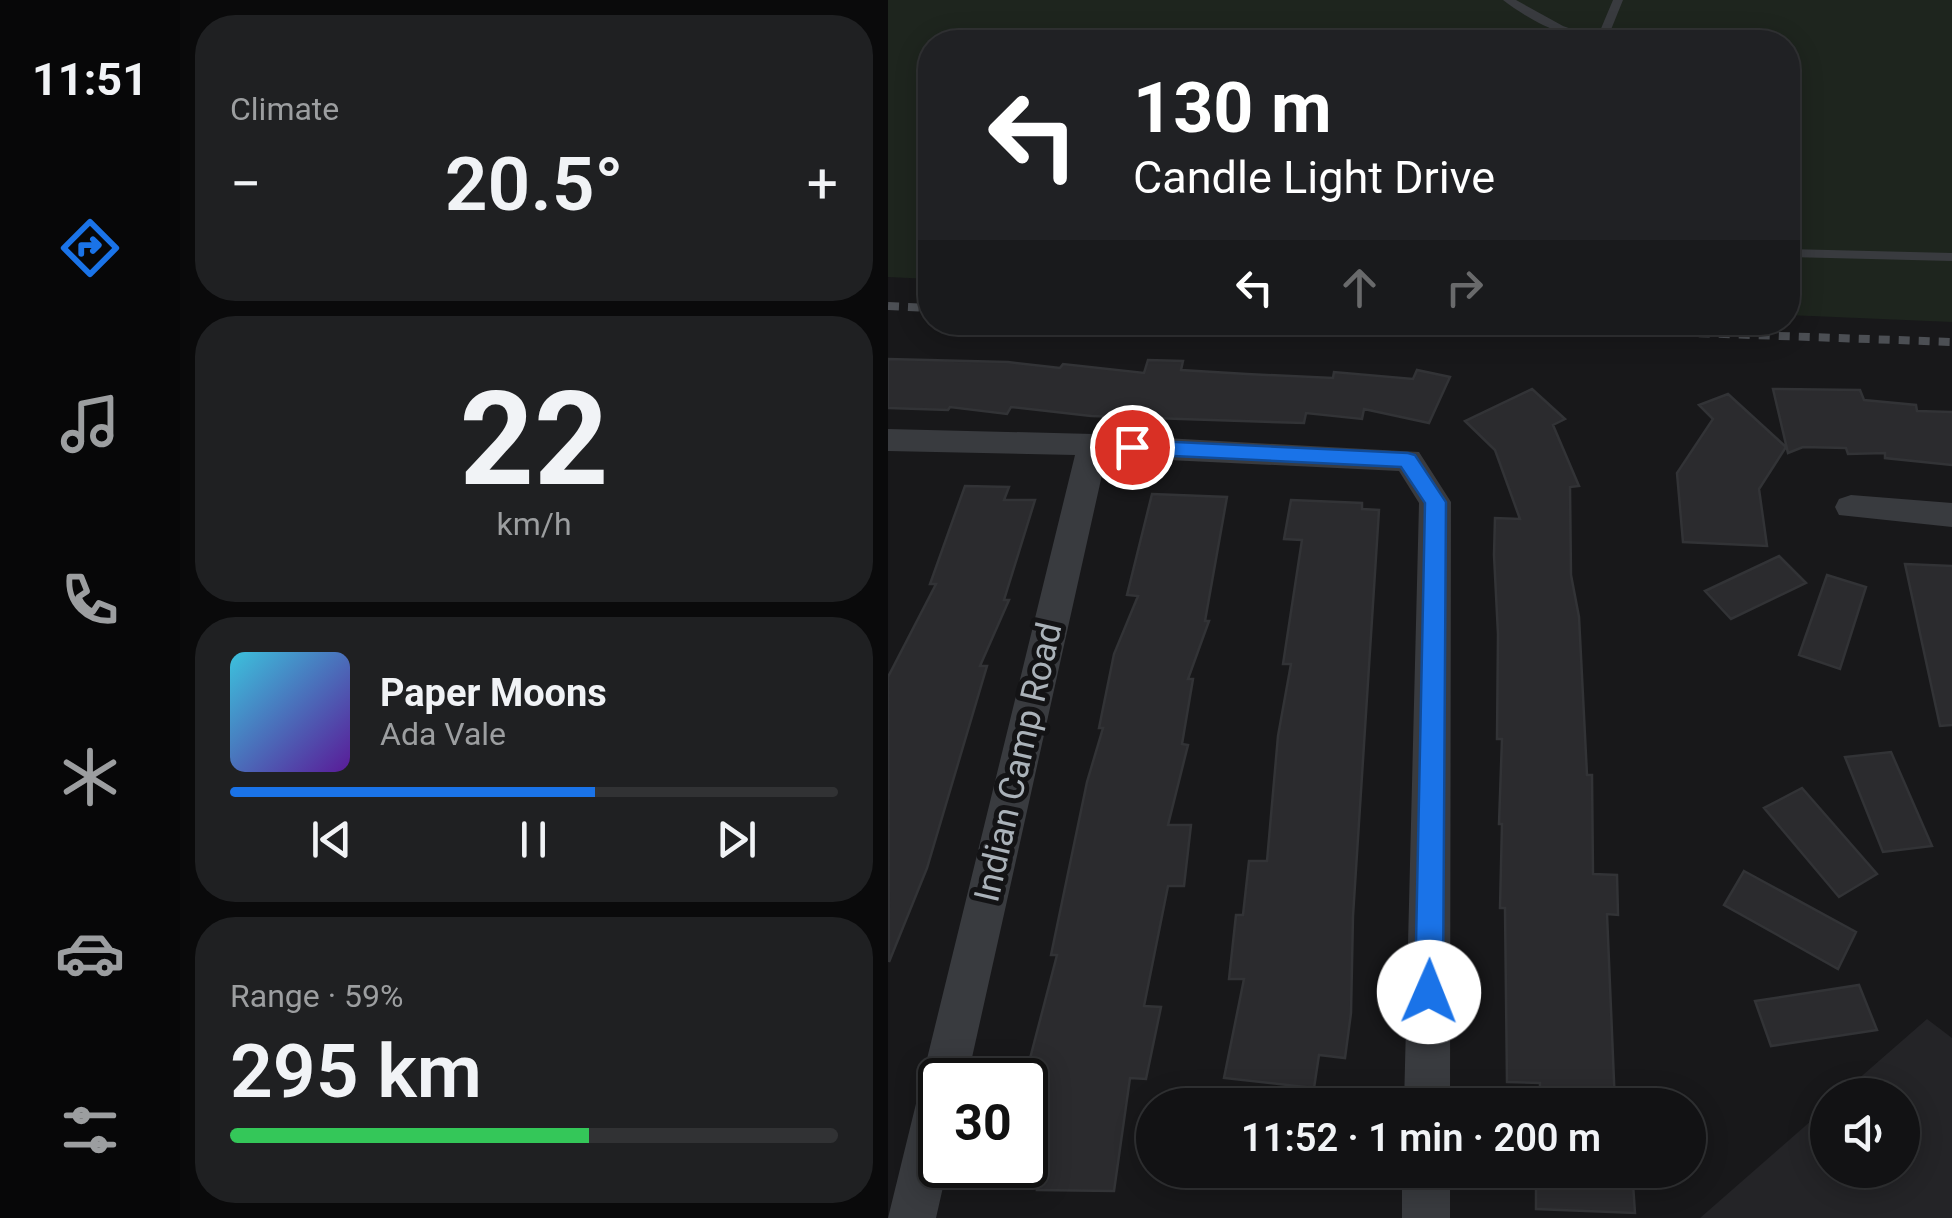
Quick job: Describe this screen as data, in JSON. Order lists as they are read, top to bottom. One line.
{"streets":{"street":["Indian Camp Road"]},"page":{"tabs":"11:51","tile":["Climate",["22","km/h"],["Range · 59%","295 km"]],"turn":["130 m","Candle Light Drive"],"heat":["−","20.5°","+"],"song":["Paper Moons","Ada Vale"],"limit":"30","trip":"11:52 · 1 min · 200 m"}}
